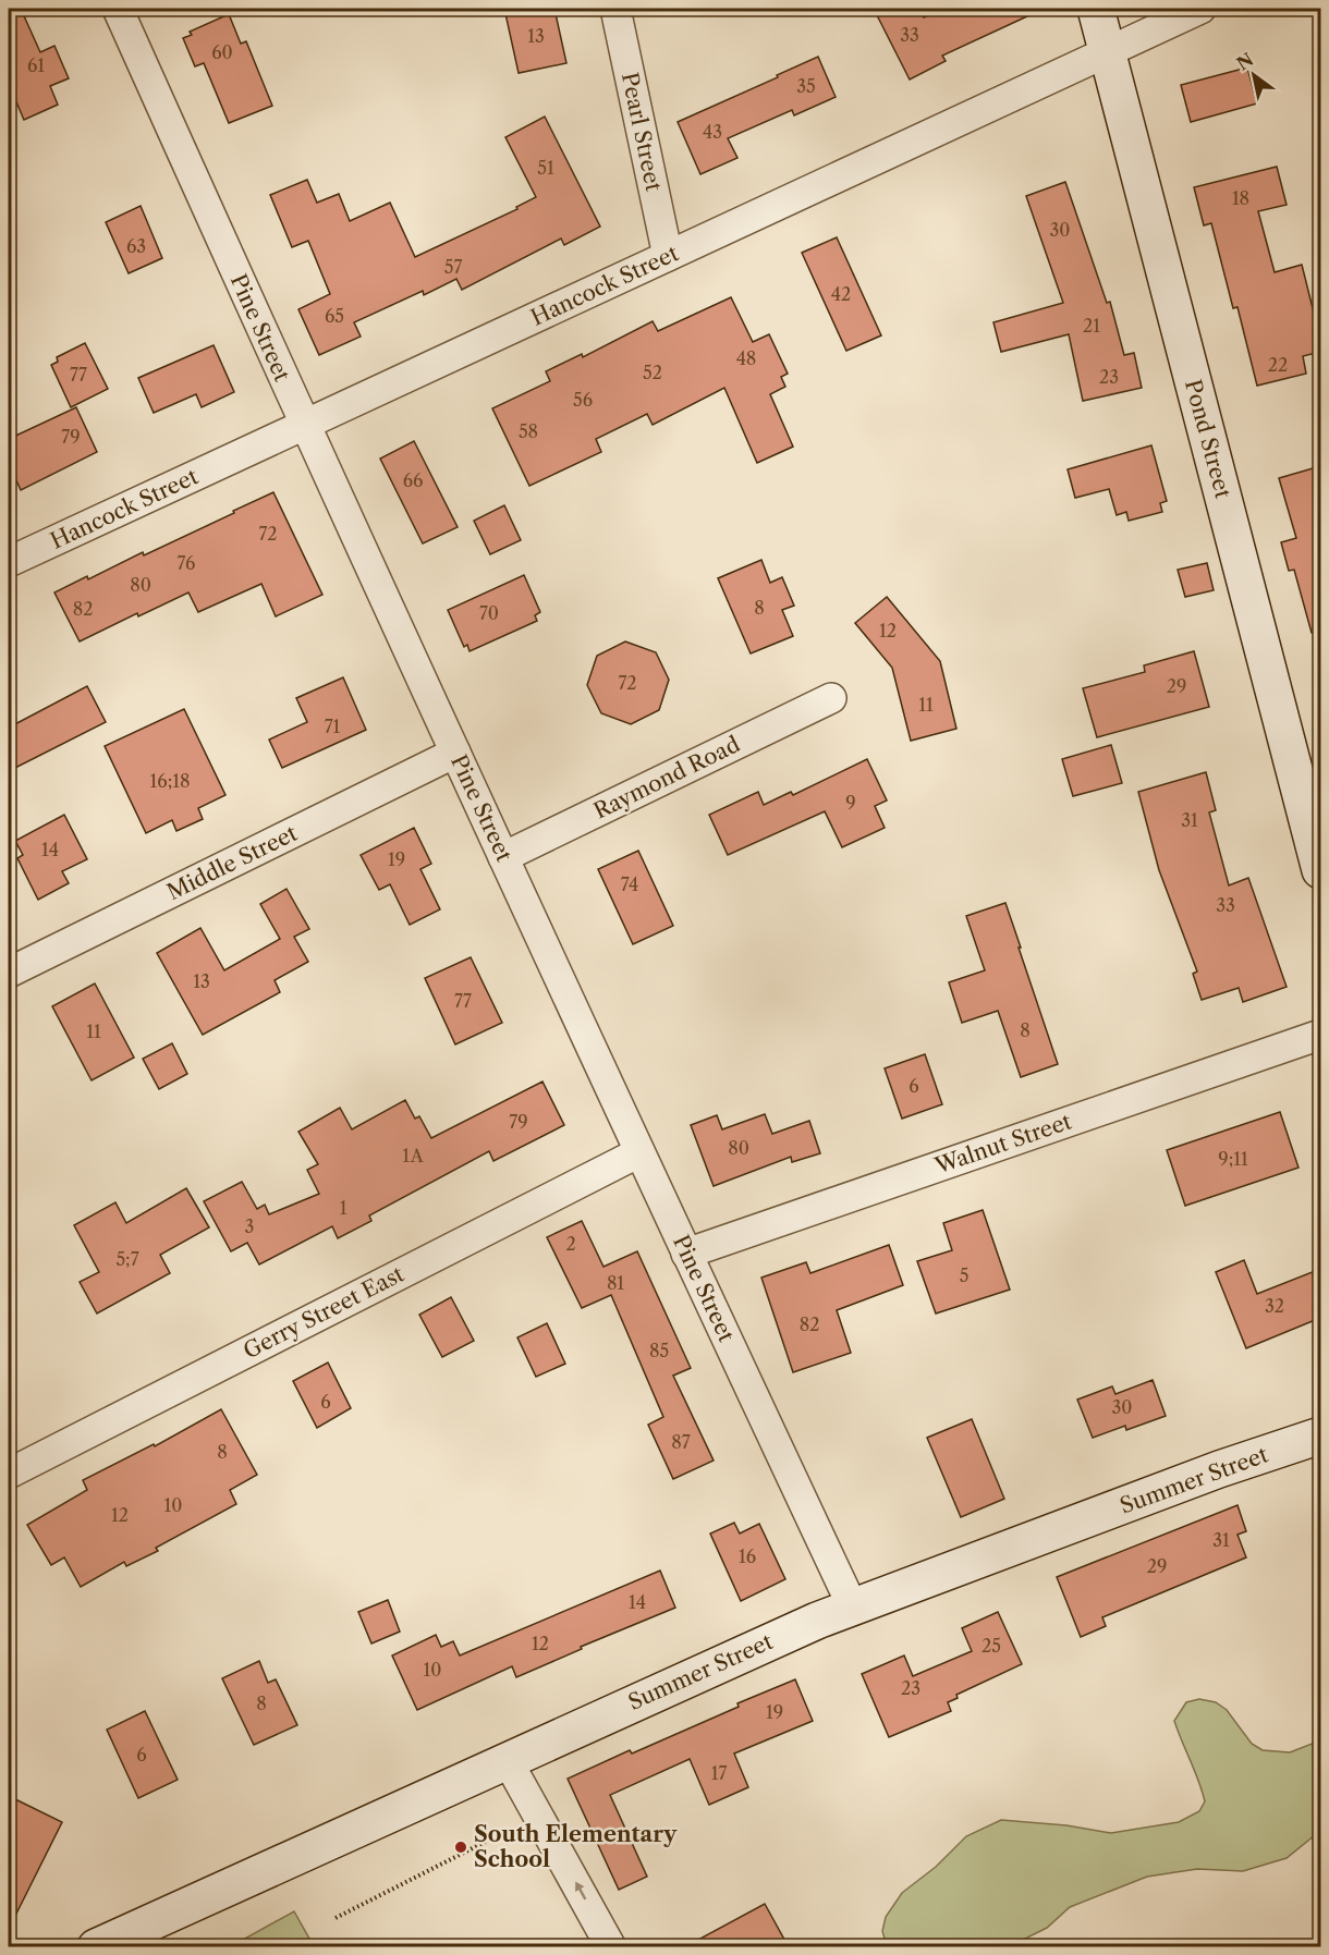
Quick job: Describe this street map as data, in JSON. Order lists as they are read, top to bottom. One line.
{"streets":{"main road":["Pond Street","Summer Street"],"street":["Pearl Street","Hancock Street","Pine Street","Raymond Road","Middle Street","Walnut Street","Gerry Street East"]},"crossings":[["Pearl Street","Hancock Street"],["Hancock Street","Pine Street"],["Hancock Street","Pond Street"],["Pine Street","Raymond Road"],["Pine Street","Middle Street"],["Pine Street","Walnut Street"],["Pine Street","Gerry Street East"],["Pine Street","Summer Street"]],"places":["South Elementary School"],"house_numbers":["33","13","60","61","35","43","51","18","30","63","57","42","65","21","48","22","52","77","23","56","58","79","66","72","76","80","8","82","70","12","72","29","11","71","16;18","9","31","14","19","74","33","13","77","8","11","6","79","80","1A","9;11","1","3","2","5;7","5","81","32","82","85","6","30","87","8","10","12","31","16","29","14","12","25","10","23","8","19","6","17"],"north":"top left"}
